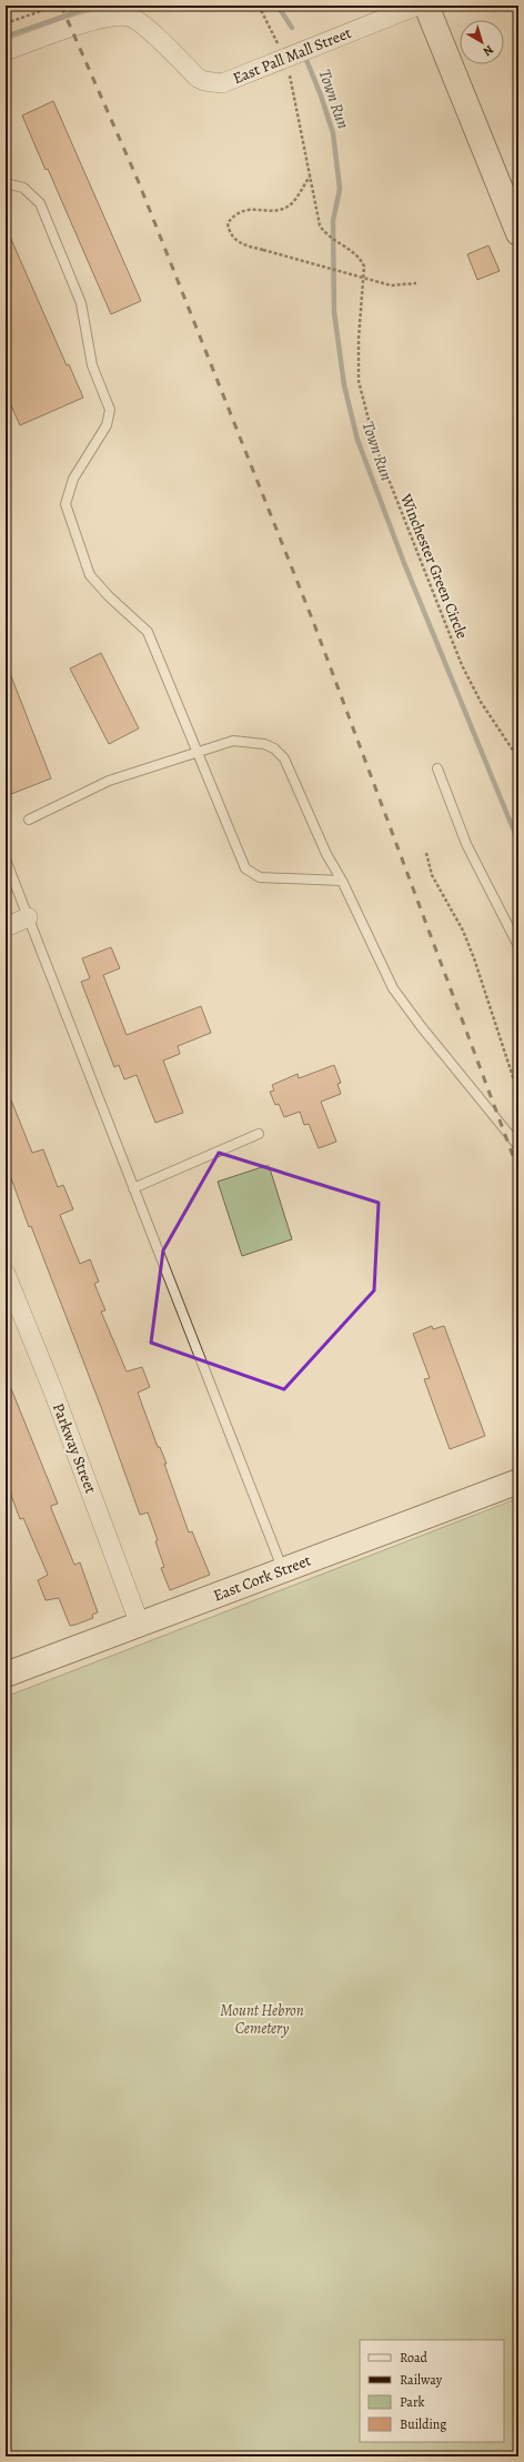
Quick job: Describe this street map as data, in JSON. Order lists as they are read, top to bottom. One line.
{"streets":{"main road":["East Cork Street"],"street":["East Pall Mall Street","Parkway Street"],"path":["Winchester Green Circle"]},"crossings":[["Parkway Street","East Cork Street"]],"water":["Town Run"],"parks":["Mount Hebron Cemetery"],"legend":["Road","Railway","Park","Building"],"north":"bottom right"}
